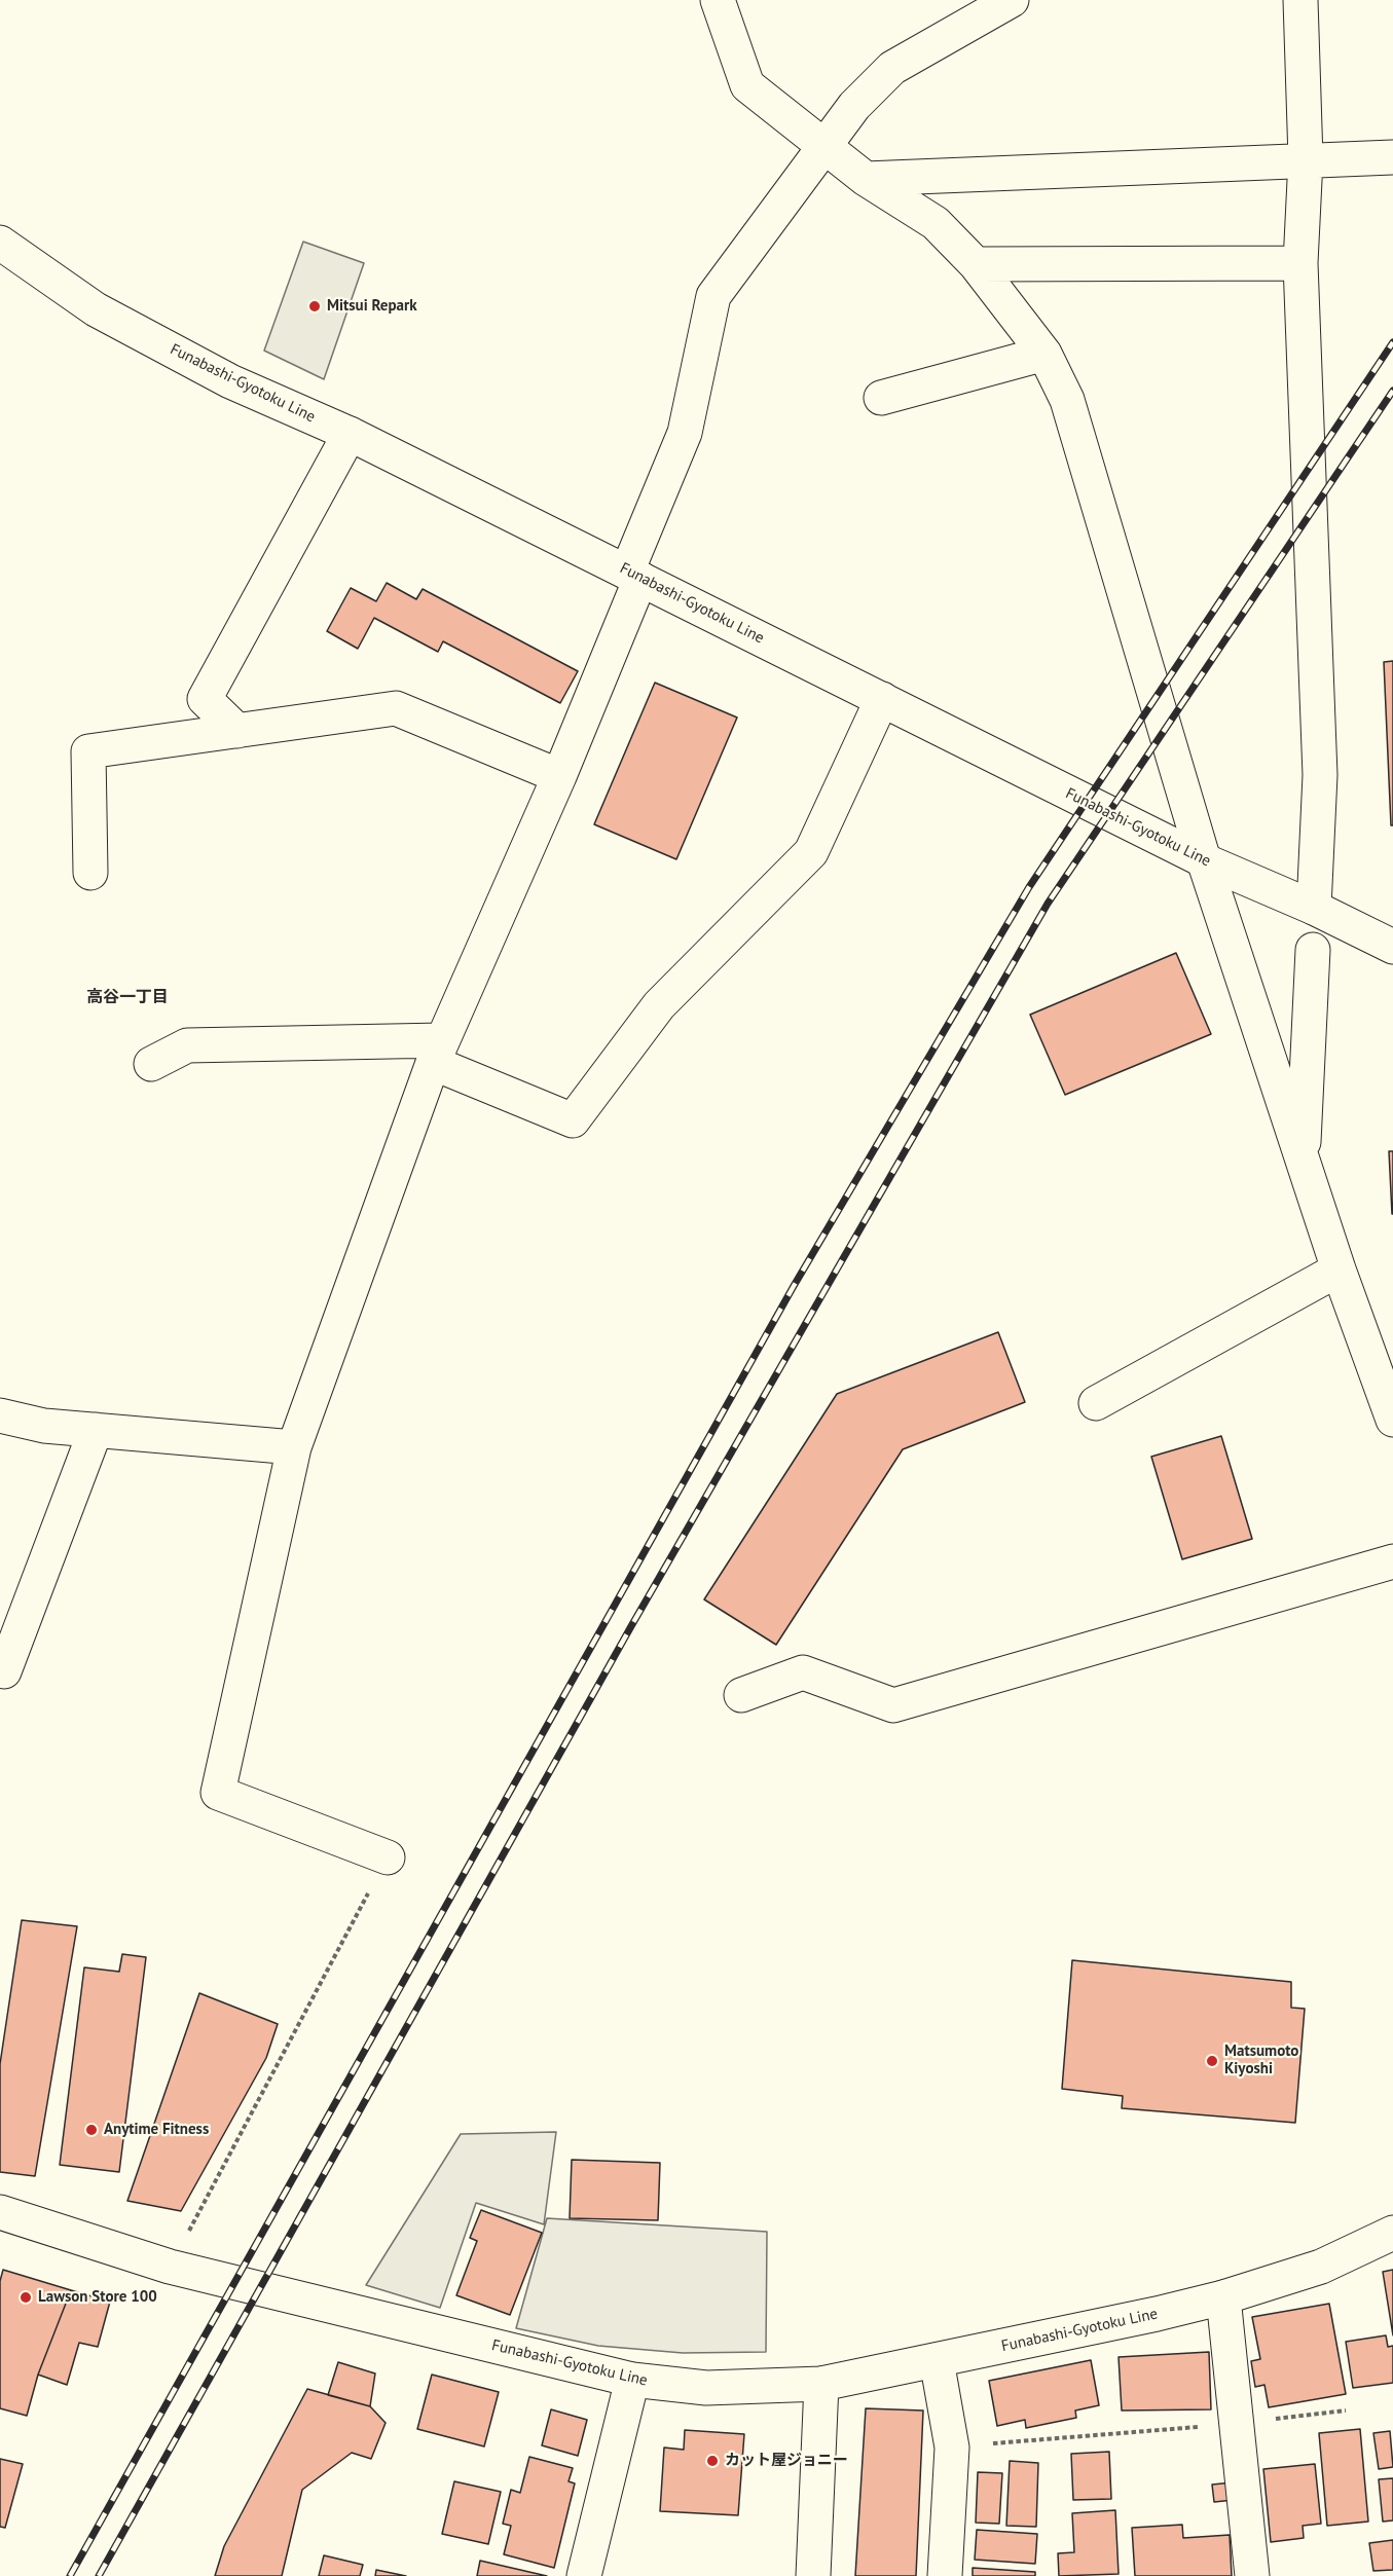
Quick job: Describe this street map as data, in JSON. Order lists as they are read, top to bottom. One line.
{"streets":{"street":["Funabashi-Gyotoku Line"]},"districts":["高谷一丁目"],"places":["Mitsui Repark","Matsumoto Kiyoshi","Anytime Fitness","Lawson Store 100","カット屋ジョニー"]}
